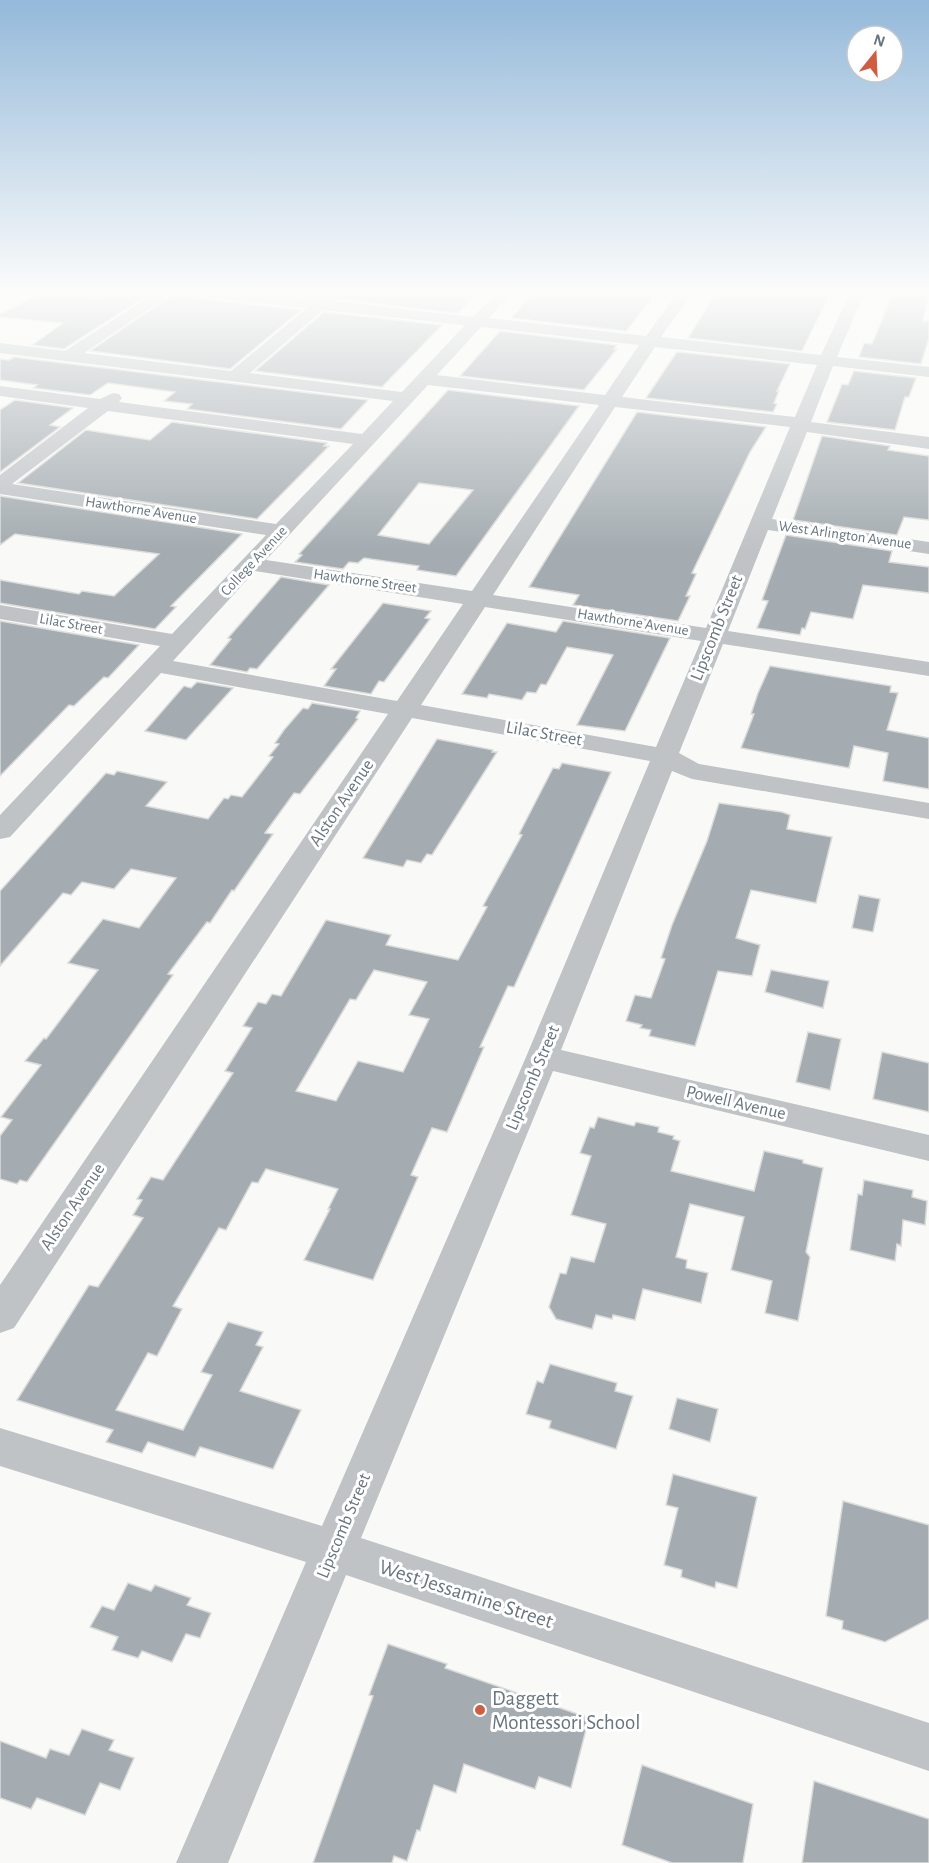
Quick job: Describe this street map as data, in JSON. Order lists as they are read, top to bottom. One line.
{"streets":{"street":["Hawthorne Avenue","West Arlington Avenue","College Avenue","Hawthorne Street","Lilac Street","Lipscomb Street","Alston Avenue","Powell Avenue","West Jessamine Street"]},"crossings":[["Hawthorne Avenue","College Avenue"],["Hawthorne Avenue","Hawthorne Street"],["Hawthorne Avenue","Lipscomb Street"],["Hawthorne Avenue","Alston Avenue"],["West Arlington Avenue","Lipscomb Street"],["College Avenue","Hawthorne Street"],["College Avenue","Lilac Street"],["Hawthorne Street","Alston Avenue"],["Lilac Street","Lipscomb Street"],["Lilac Street","Alston Avenue"],["Lipscomb Street","Powell Avenue"],["Lipscomb Street","West Jessamine Street"]],"places":["Daggett Montessori School"],"north":"top"}
